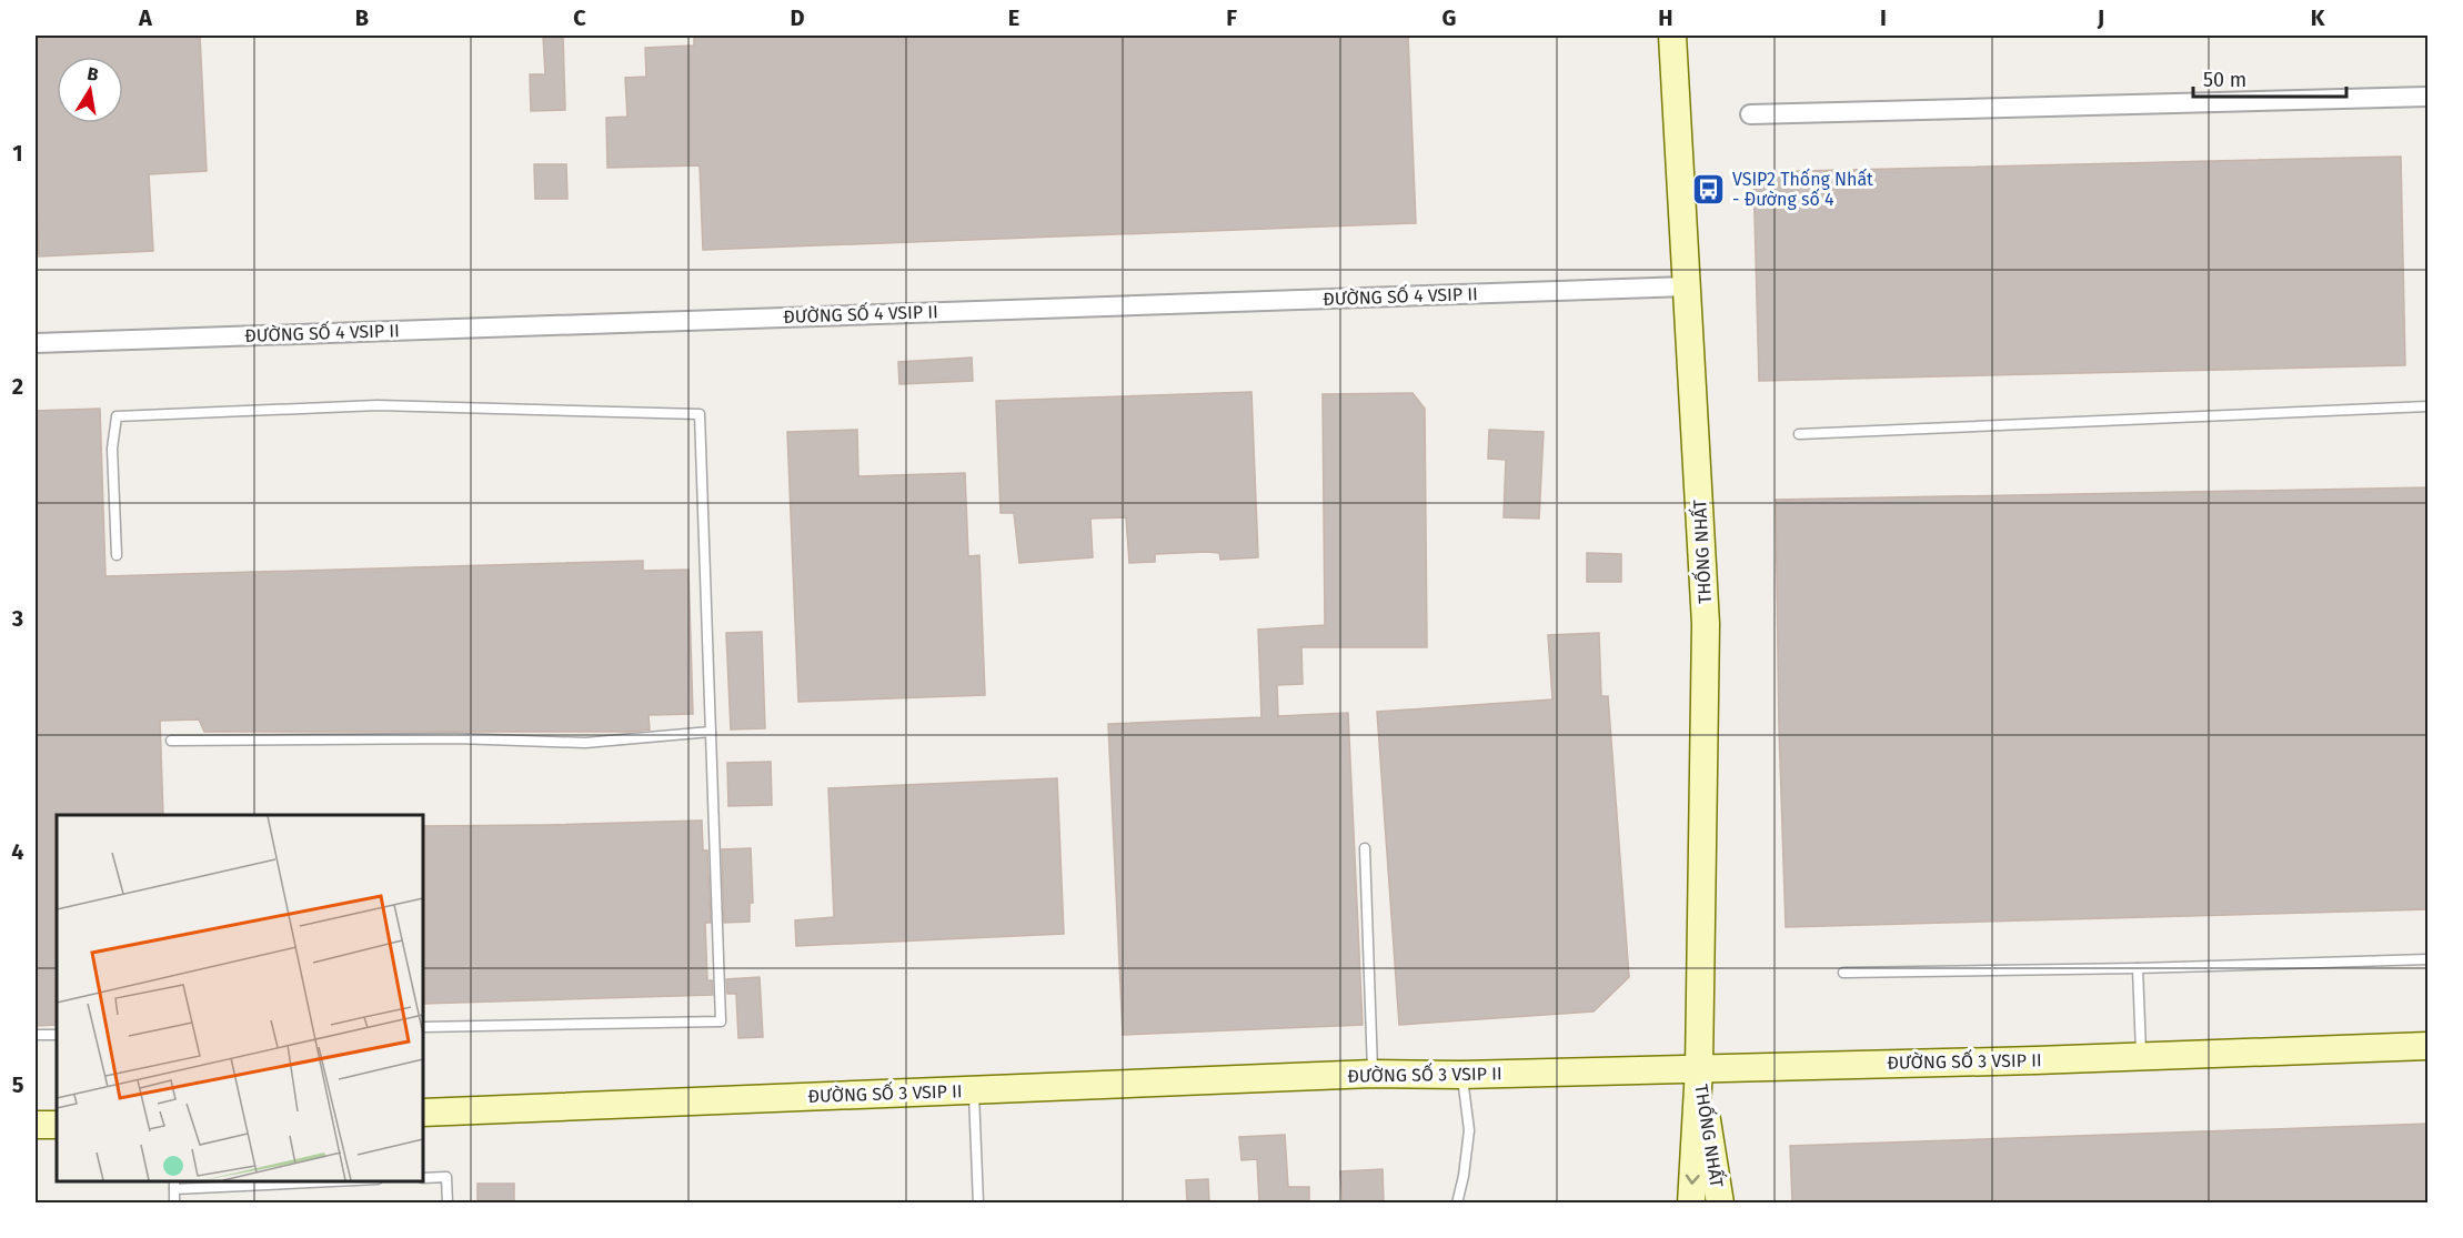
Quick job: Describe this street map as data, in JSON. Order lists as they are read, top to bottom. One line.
{"streets":{"street":["ĐƯỜNG SỐ 4 VSIP II","THỐNG NHẤT","ĐƯỜNG SỐ 3 VSIP II"]},"crossings":[["ĐƯỜNG SỐ 4 VSIP II","THỐNG NHẤT"],["THỐNG NHẤT","ĐƯỜNG SỐ 3 VSIP II"]],"places":{"bus stop":["VSIP2 Thống Nhất - Đường số 4"]},"scale_bar":"50 m","north":"top","grid":{"columns":["A","B","C","D","E","F","G","H","I","J","K"],"rows":["1","2","3","4","5"]}}
